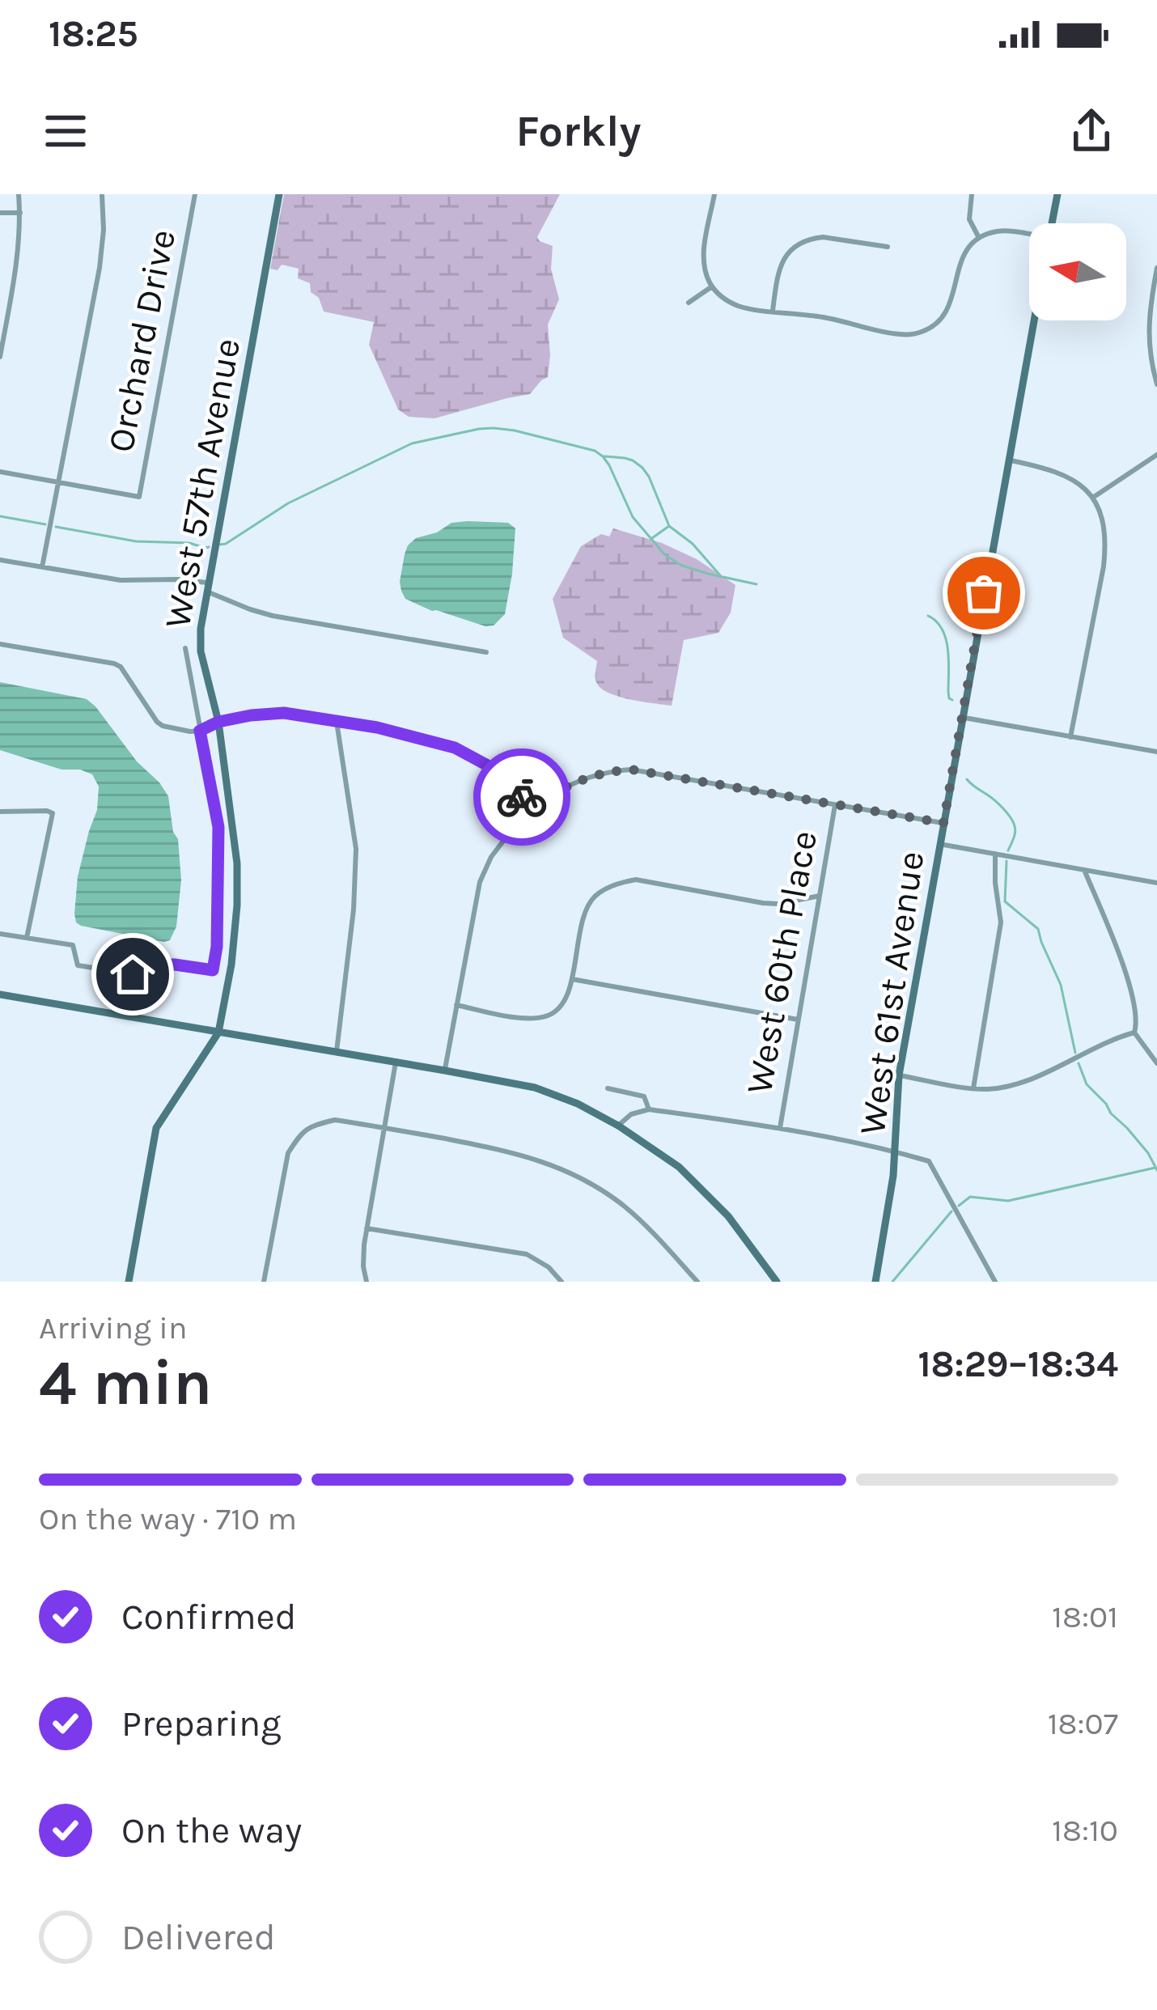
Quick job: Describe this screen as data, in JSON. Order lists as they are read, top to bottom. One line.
{"streets":{"main road":["West 57th Avenue","West 61st Avenue"],"street":["Orchard Drive","West 60th Place"]},"north":"left","page":{"status":"18:25","header":"Forkly","heading":["4 min","Arriving in","18:29–18:34"],"bar":"On the way · 710 m","list":[["Confirmed","18:01"],["Preparing","18:07"],["On the way","18:10"],"Delivered"]}}
